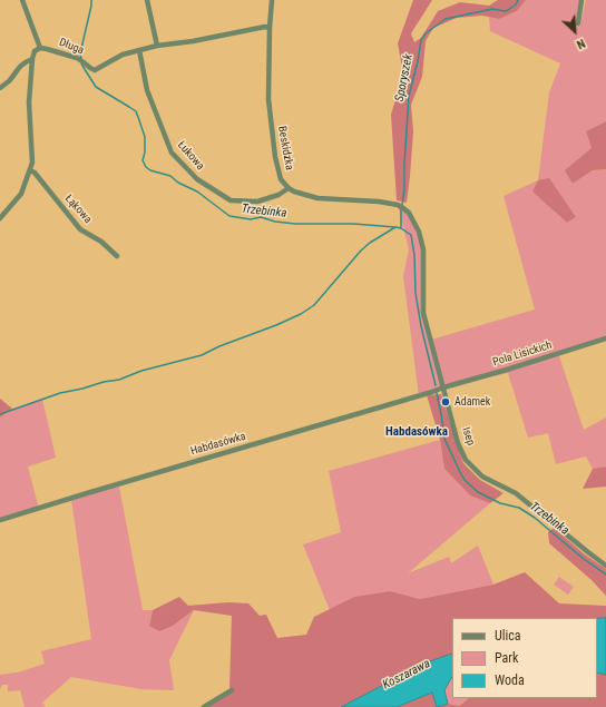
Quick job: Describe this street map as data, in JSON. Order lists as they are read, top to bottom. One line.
{"streets":{"street":["Długa","Beskidzka","Łukowa","Łąkowa","Pola Lisickich","Isep","Habdasówka"]},"crossings":[["Długa","Beskidzka"],["Długa","Łukowa"],["Beskidzka","Łukowa"],["Beskidzka","Isep"],["Łukowa","Isep"],["Pola Lisickich","Isep"],["Pola Lisickich","Habdasówka"],["Isep","Habdasówka"]],"districts":["Habdasówka"],"water":["Sporyszek","Trzebinka","Koszarawa"],"places":["Adamek"],"legend":["Ulica","Park","Woda"],"north":"bottom right"}
